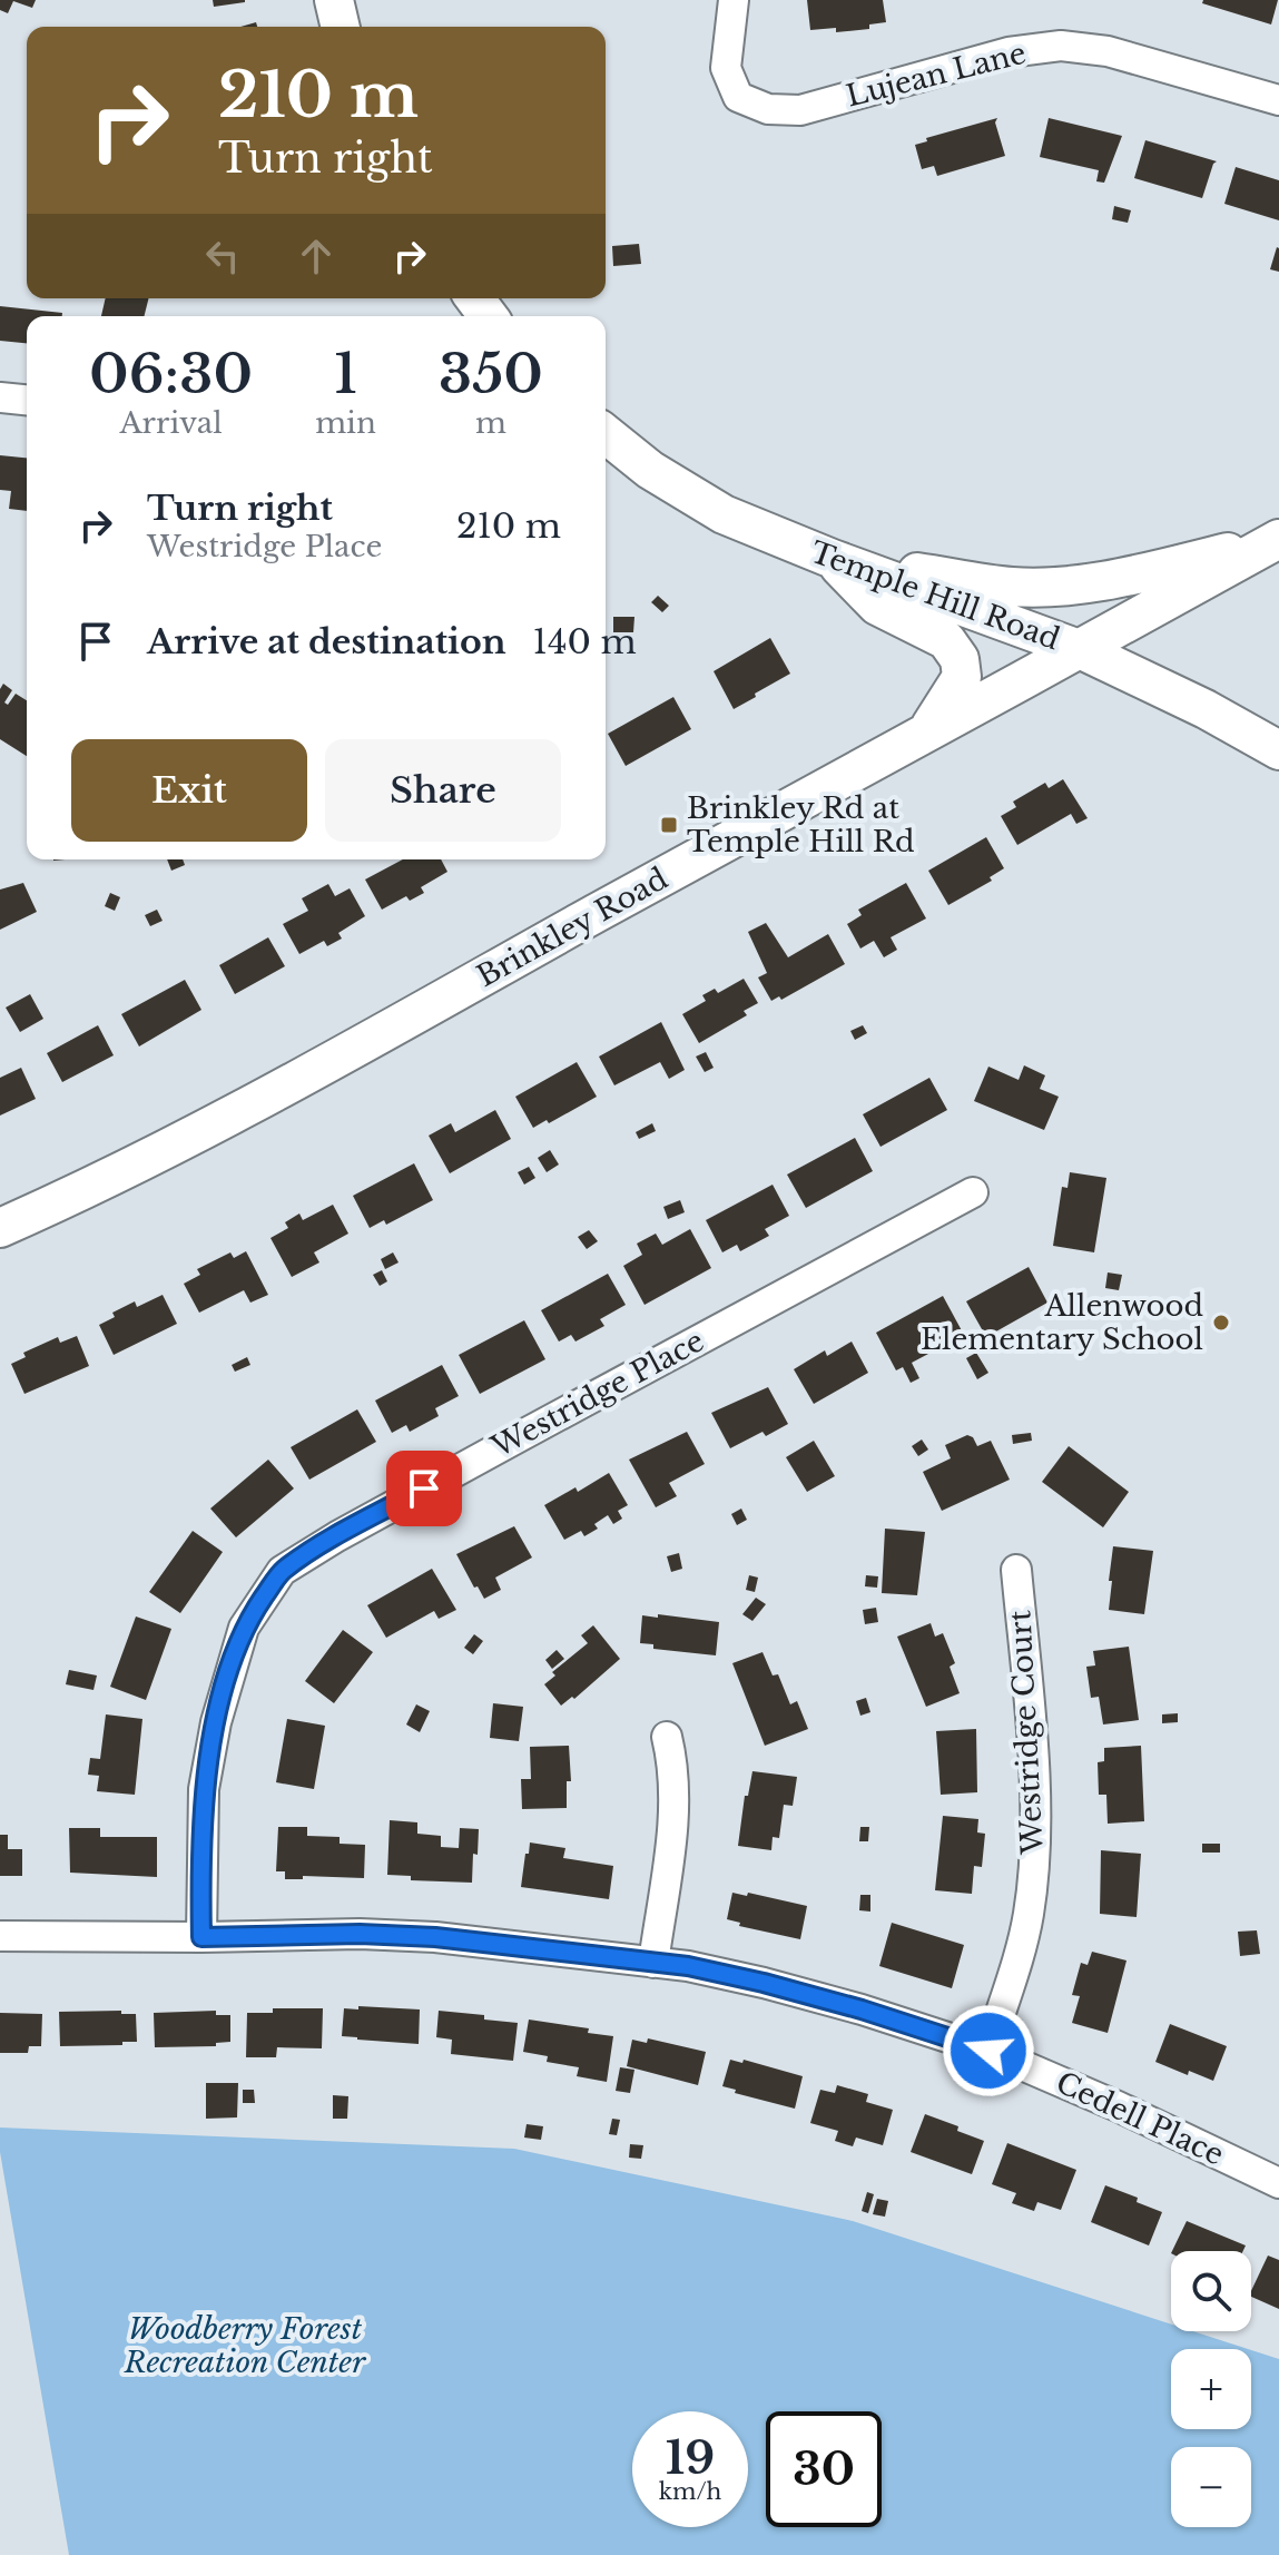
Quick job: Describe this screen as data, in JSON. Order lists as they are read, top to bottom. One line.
{"streets":{"main road":["Temple Hill Road","Brinkley Road"],"street":["Lujean Lane","Westridge Place","Westridge Court","Cedell Place"]},"crossings":[["Temple Hill Road","Brinkley Road"],["Westridge Place","Cedell Place"],["Westridge Court","Cedell Place"]],"parks":["Woodberry Forest Recreation Center"],"places":{"transit":["Brinkley Rd at Temple Hill Rd"],"other":["Allenwood Elementary School"]},"page":{"turn":["210 m","Turn right"],"eta":["06:30","Arrival","1","min","350","m"],"list":[{"name":"Turn right","note":"Westridge Place","value":"210 m"},{"name":"Arrive at destination","value":"140 m"}],"buttons":["Exit","Share"],"map_buttons":["+","−"],"speed":"19 km/h","limit":"30"}}
